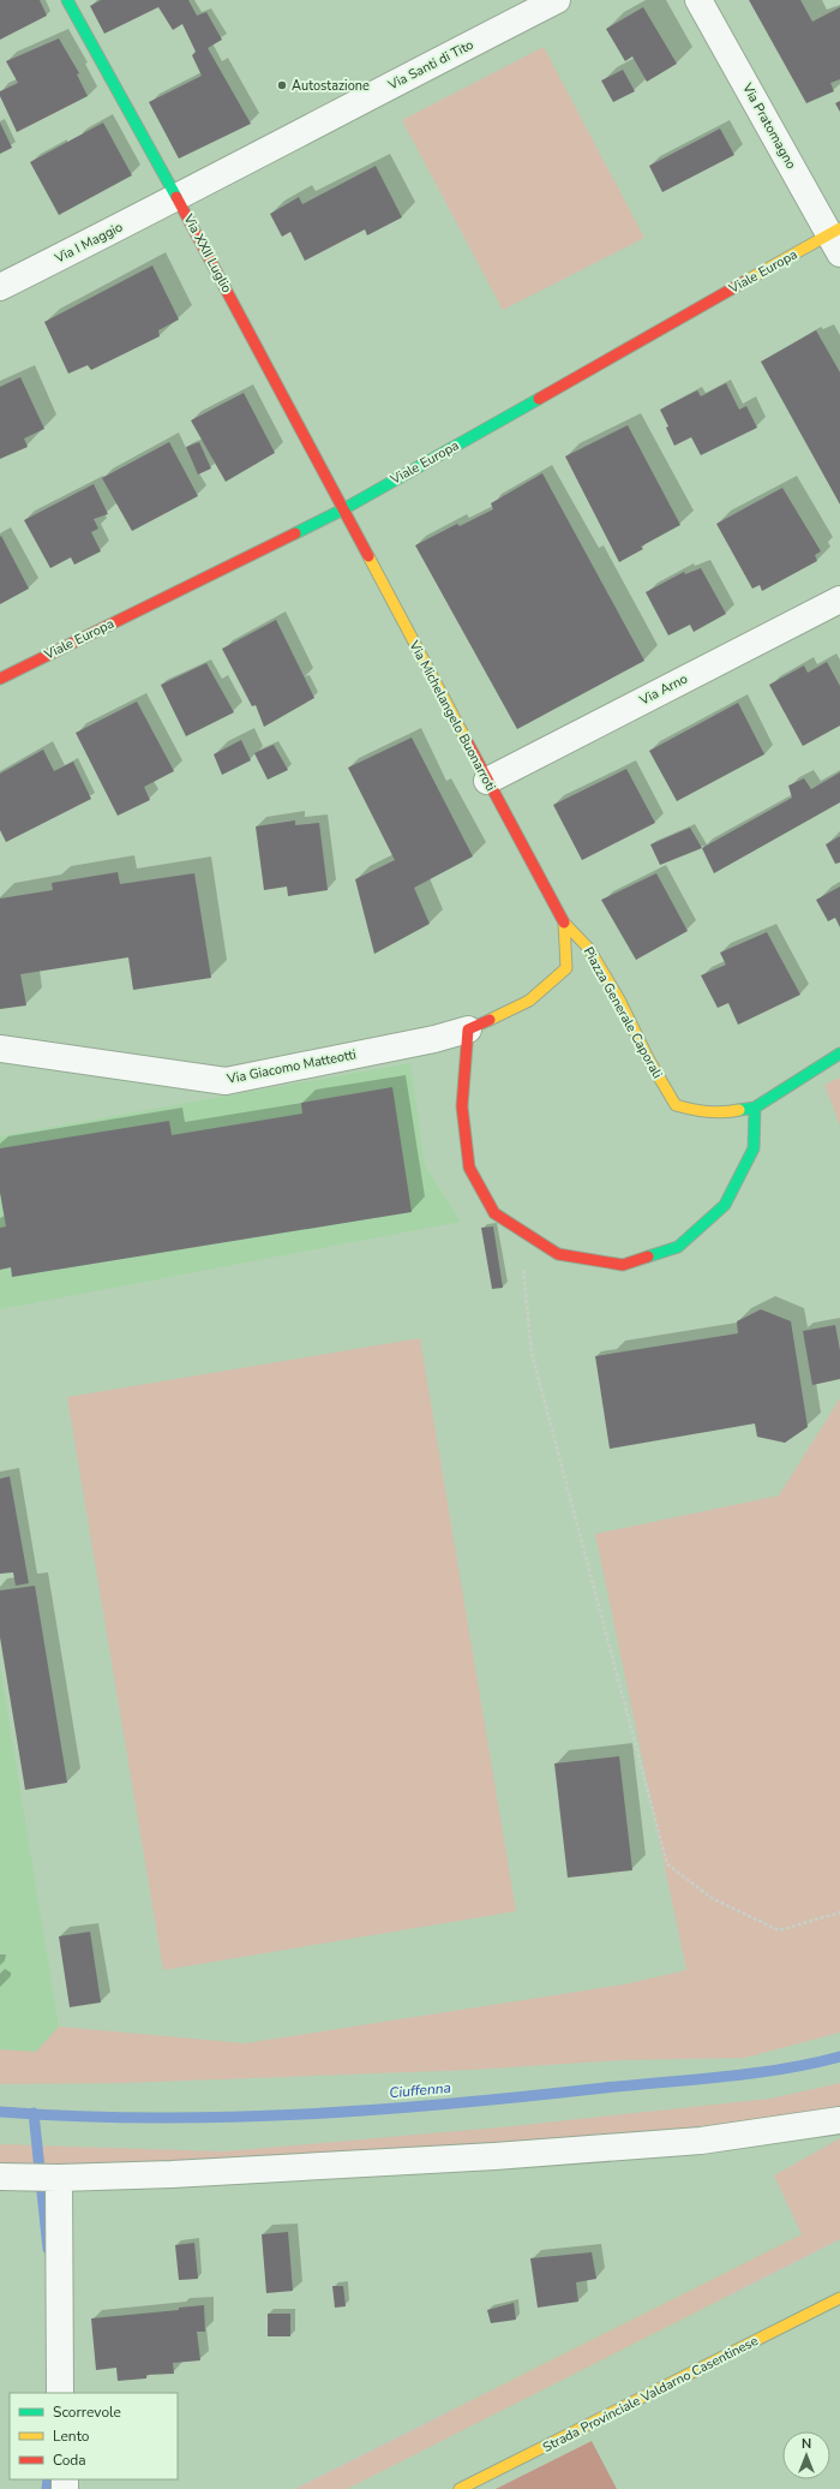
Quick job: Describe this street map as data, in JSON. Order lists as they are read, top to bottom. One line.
{"streets":{"street":["Via Santi di Tito","Via Pratomagno","Via I Maggio","Via XXII Luglio","Viale Europa","Via Arno","Via Michelangelo Buonarroti","Piazza Generale Caporali","Via Giacomo Matteotti","Strada Provinciale Valdarno Casentinese"]},"crossings":[["Via Santi di Tito","Via I Maggio"],["Via Santi di Tito","Via XXII Luglio"],["Via Pratomagno","Viale Europa"],["Via I Maggio","Via XXII Luglio"],["Via XXII Luglio","Viale Europa"],["Via XXII Luglio","Via Michelangelo Buonarroti"],["Viale Europa","Via Michelangelo Buonarroti"],["Via Arno","Via Michelangelo Buonarroti"],["Via Michelangelo Buonarroti","Piazza Generale Caporali"],["Piazza Generale Caporali","Via Giacomo Matteotti"]],"water":["Ciuffenna"],"places":["Autostazione"],"legend":["Scorrevole","Lento","Coda"],"north":"top"}
